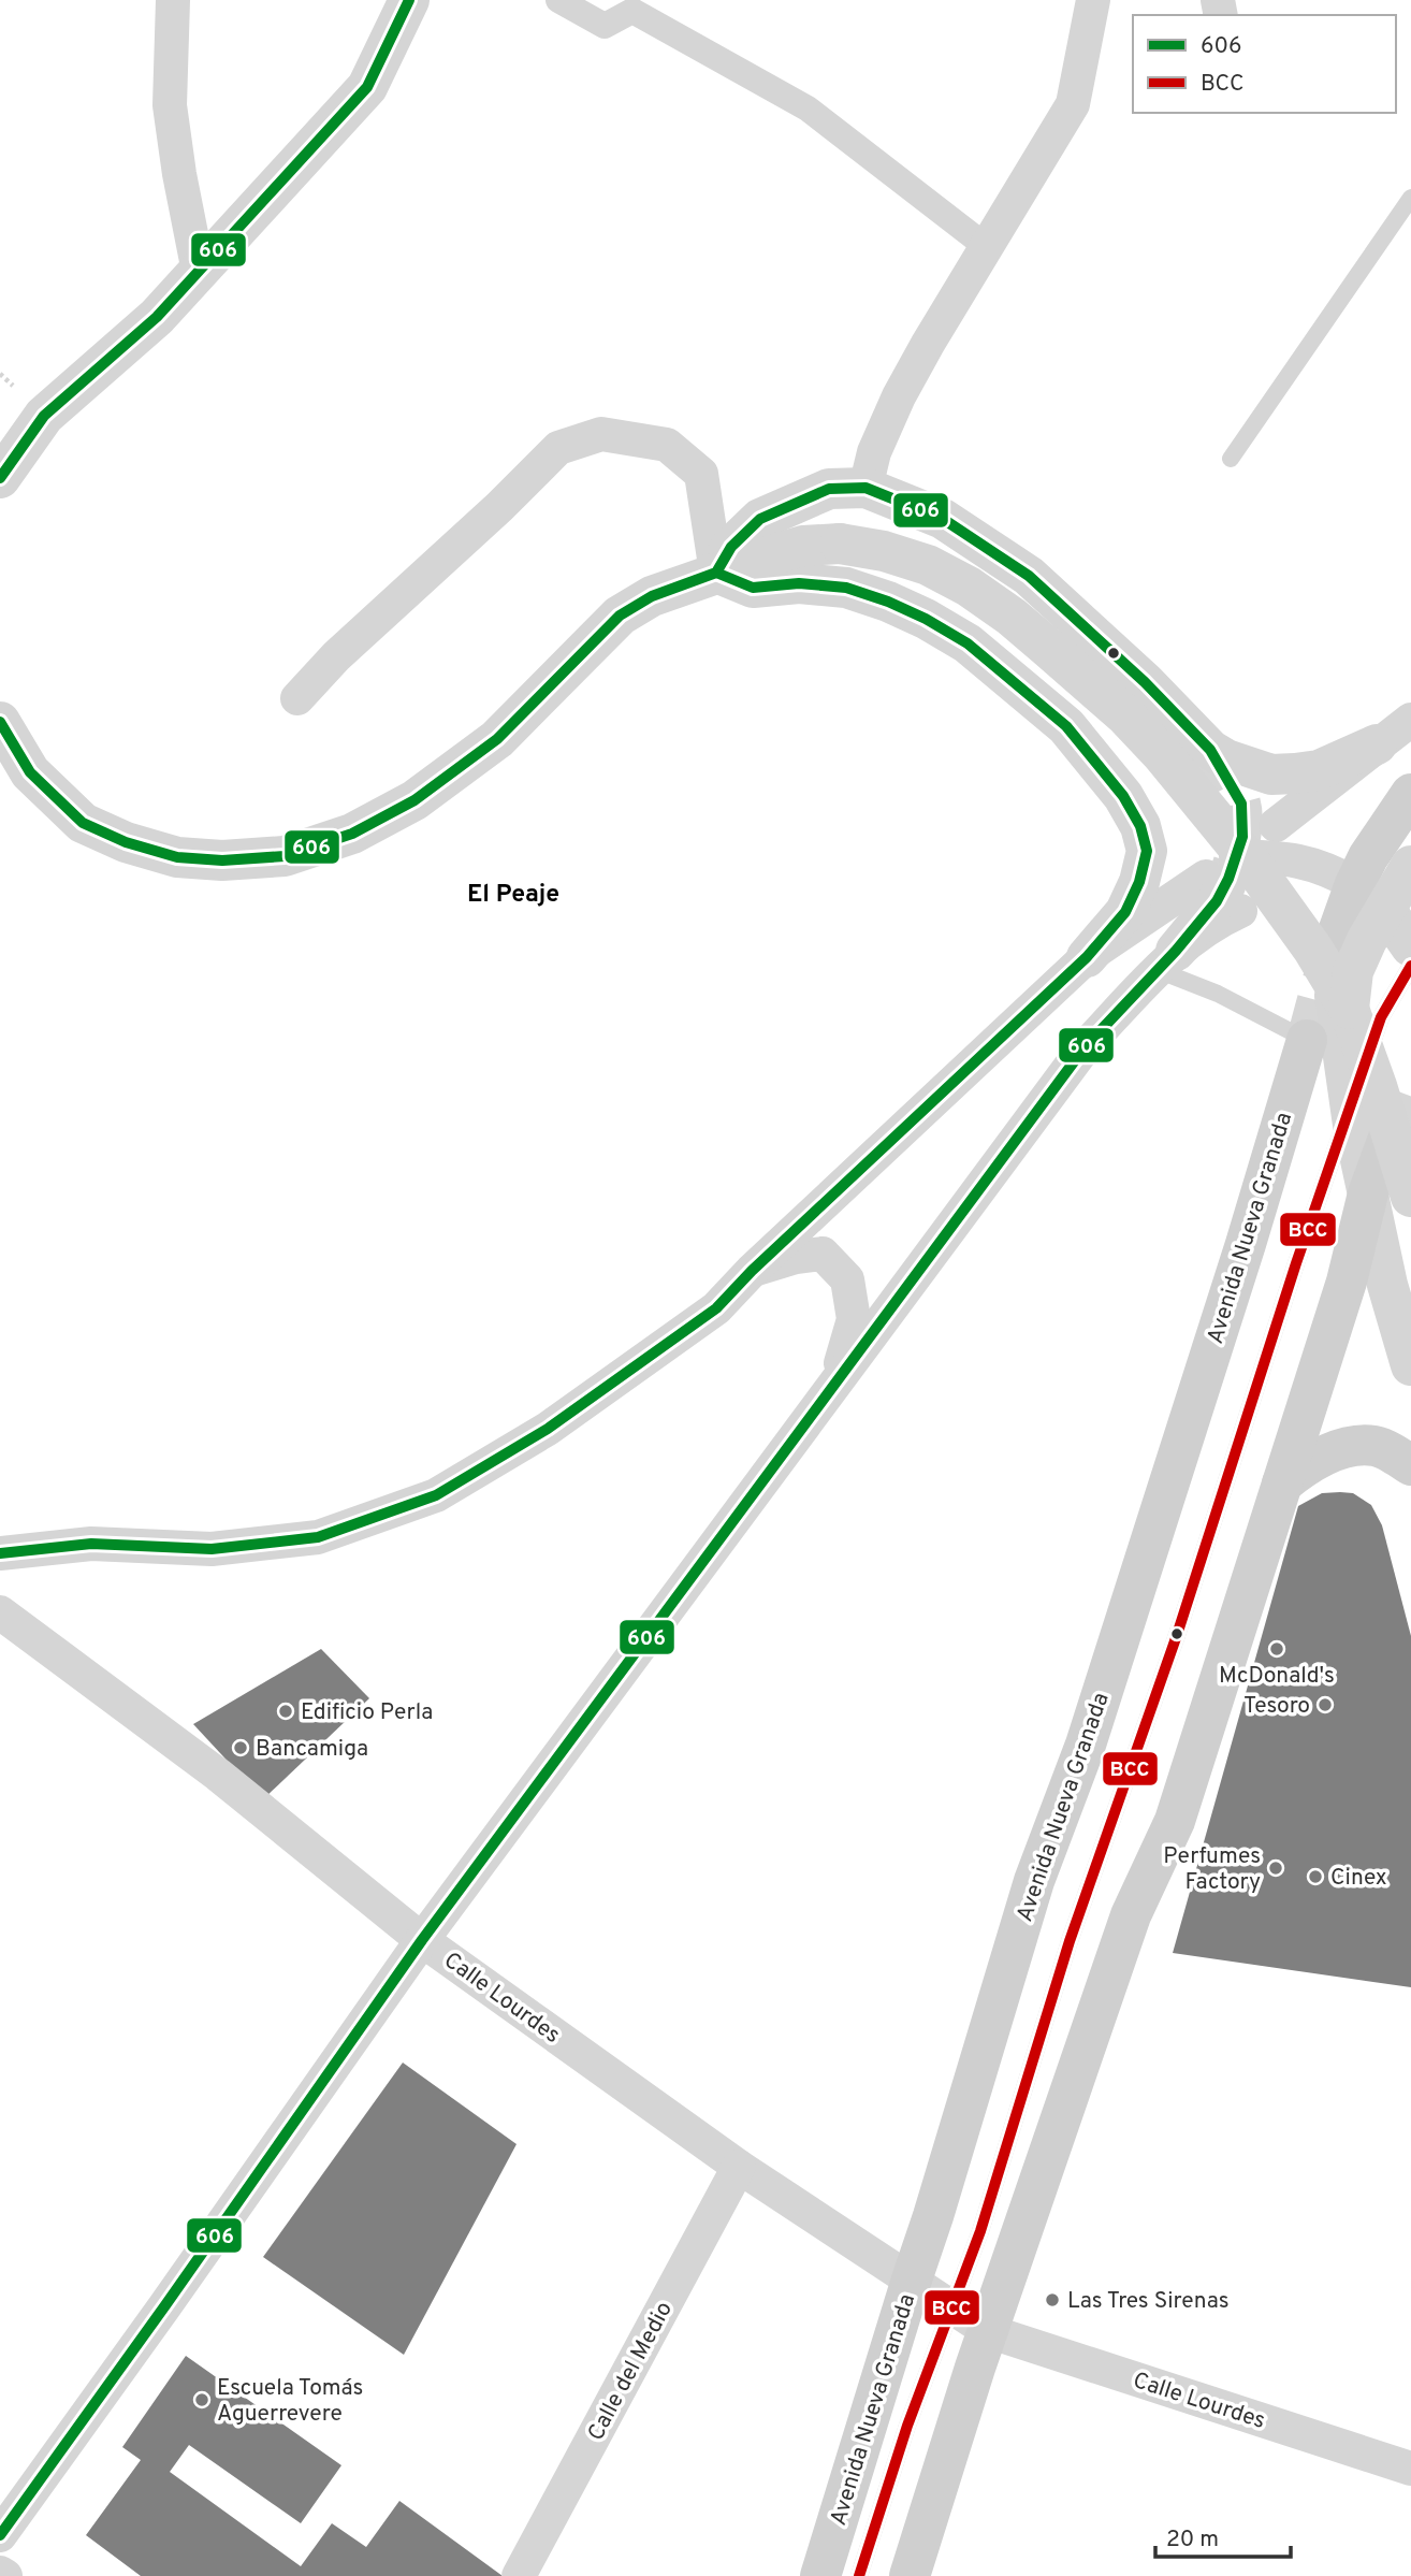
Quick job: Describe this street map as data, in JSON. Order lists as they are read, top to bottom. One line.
{"streets":{"main road":["Avenida Nueva Granada"],"street":["Calle Lourdes","Calle del Medio"]},"crossings":[["Avenida Nueva Granada","Calle Lourdes"],["Calle Lourdes","Calle del Medio"]],"districts":["El Peaje"],"places":["McDonald's","Tesoro","Edificio Perla","Bancamiga","Perfumes Factory","Cinex","Las Tres Sirenas","Escuela Tomás Aguerrevere"],"lines":["transit line 606","transit line BCC"],"legend":["606","BCC"],"scale_bar":"20 m"}
